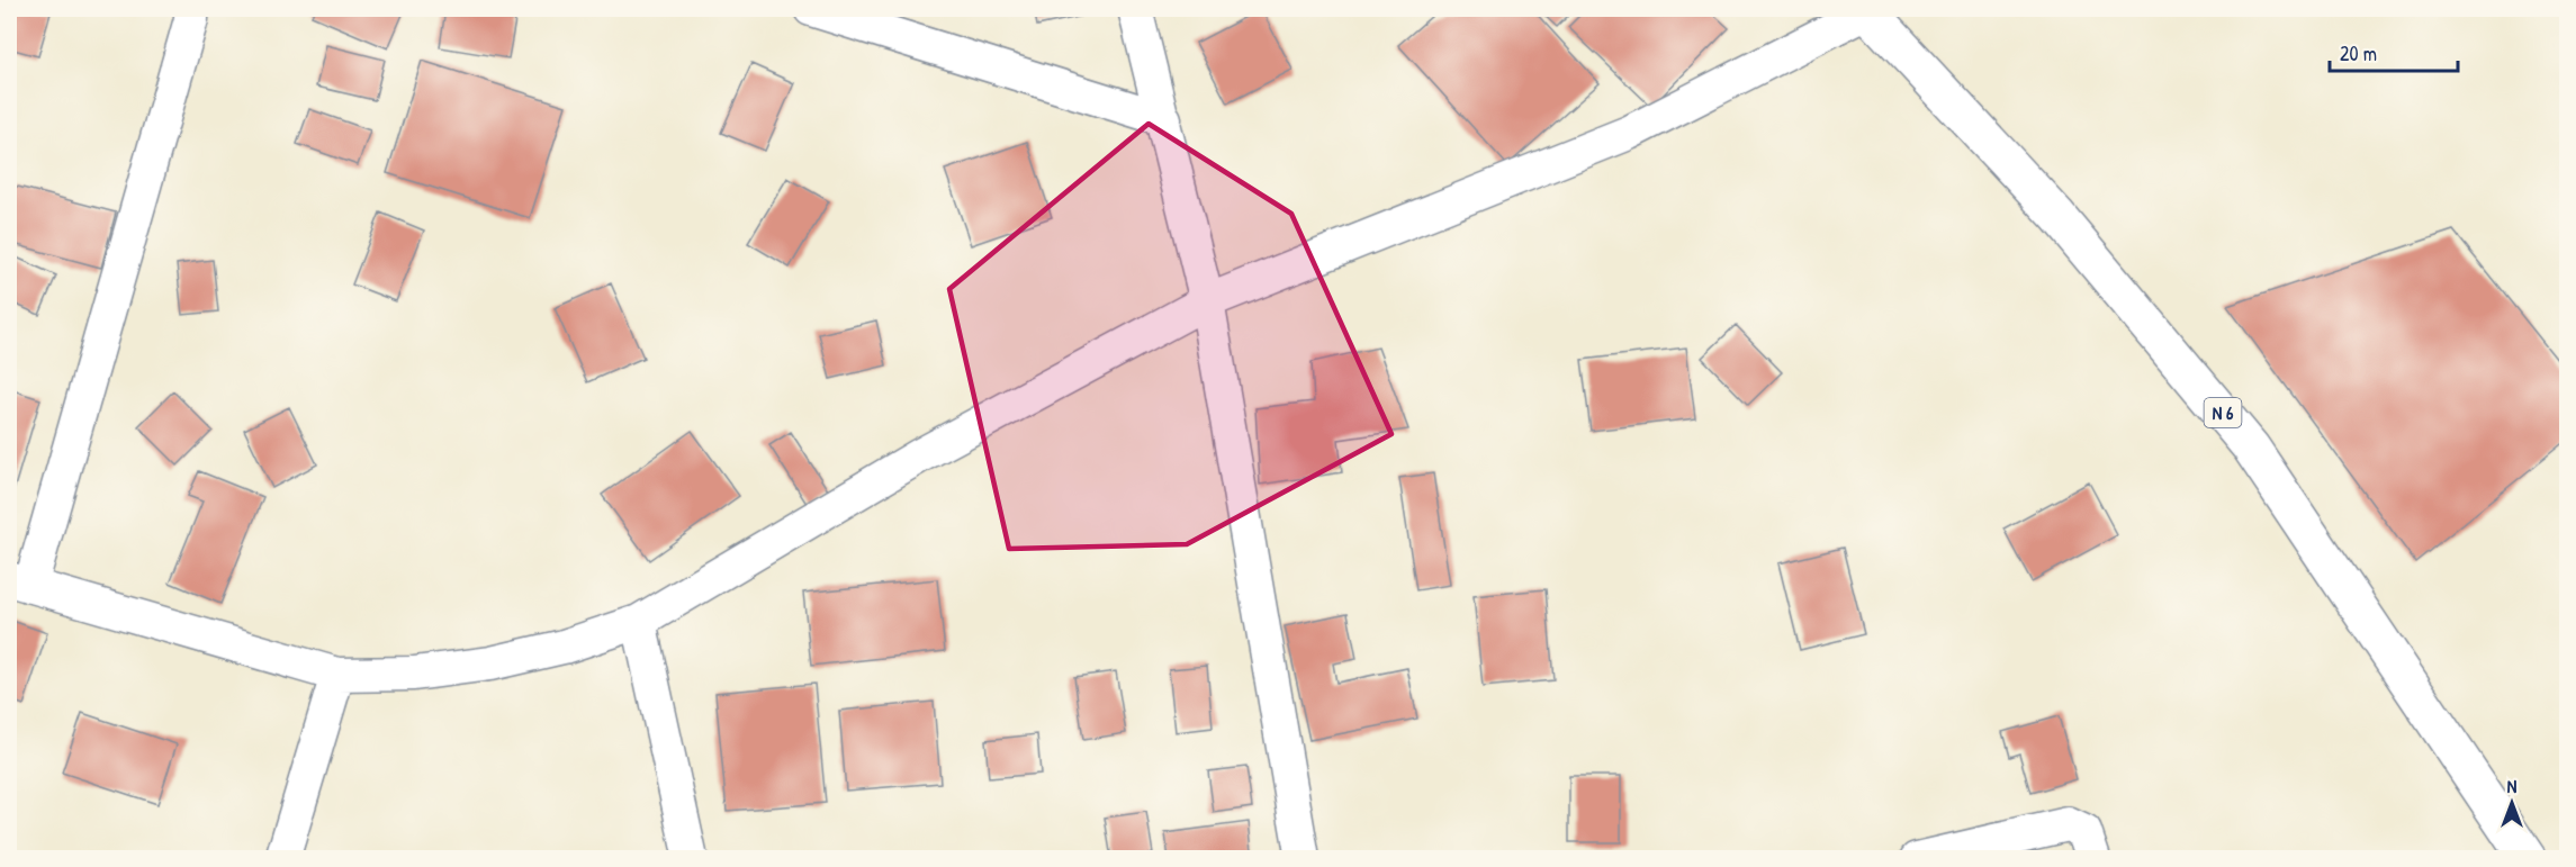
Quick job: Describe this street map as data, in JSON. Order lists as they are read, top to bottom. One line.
{"streets":{"main road":["N 6"]},"scale_bar":"20 m","north":"top"}
